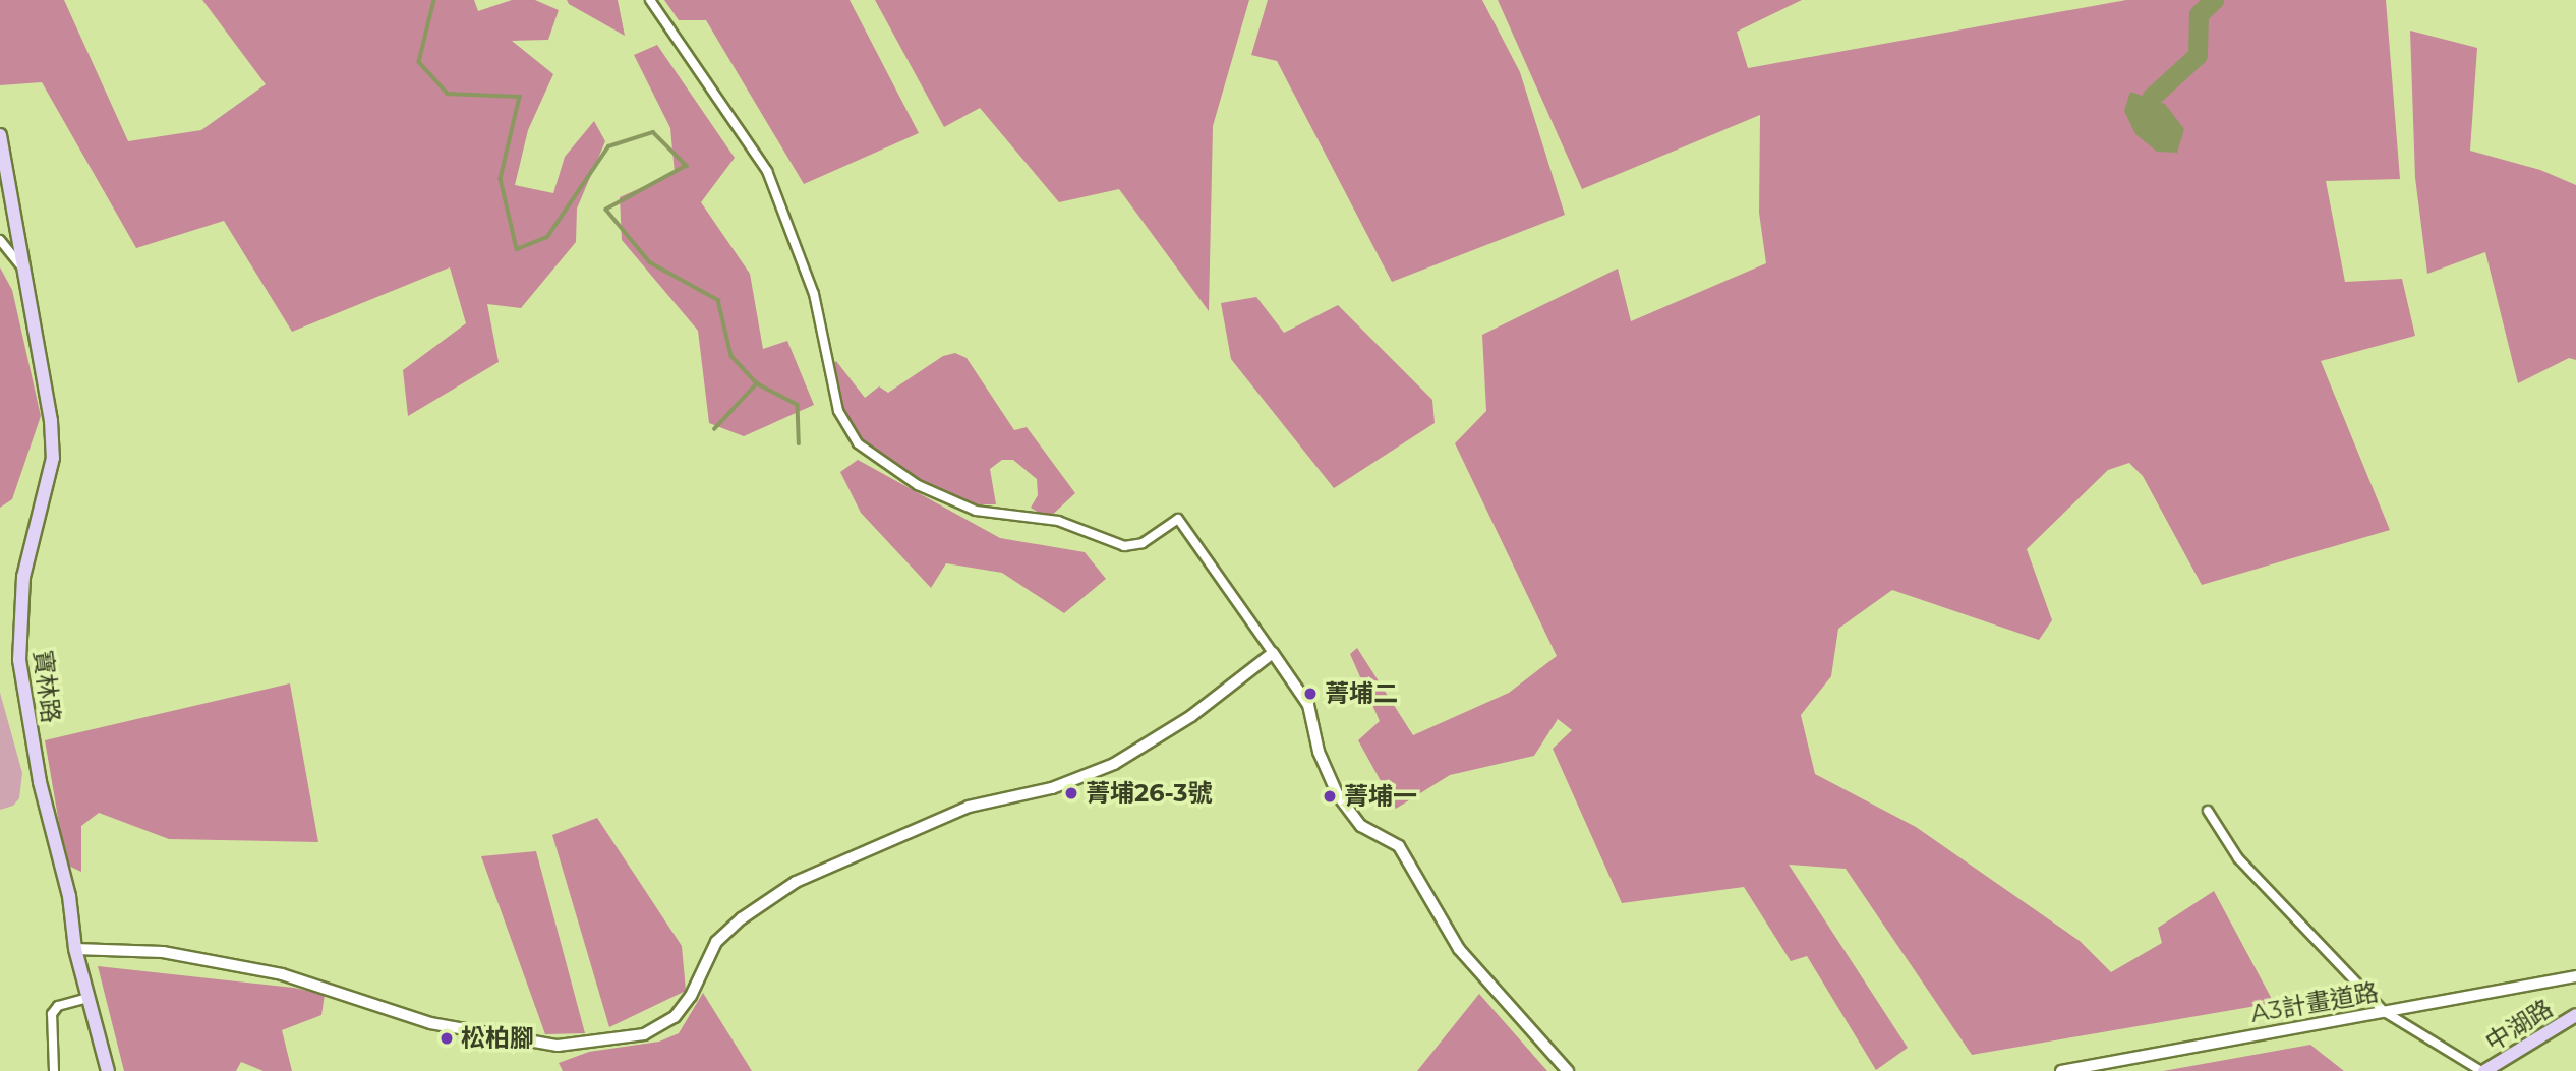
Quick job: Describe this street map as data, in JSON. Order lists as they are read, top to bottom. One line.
{"streets":{"main road":["寶林路","中湖路"],"street":["A3計畫道路"]},"places":["菁埔二","菁埔26-3號","菁埔一","松柏腳"]}
